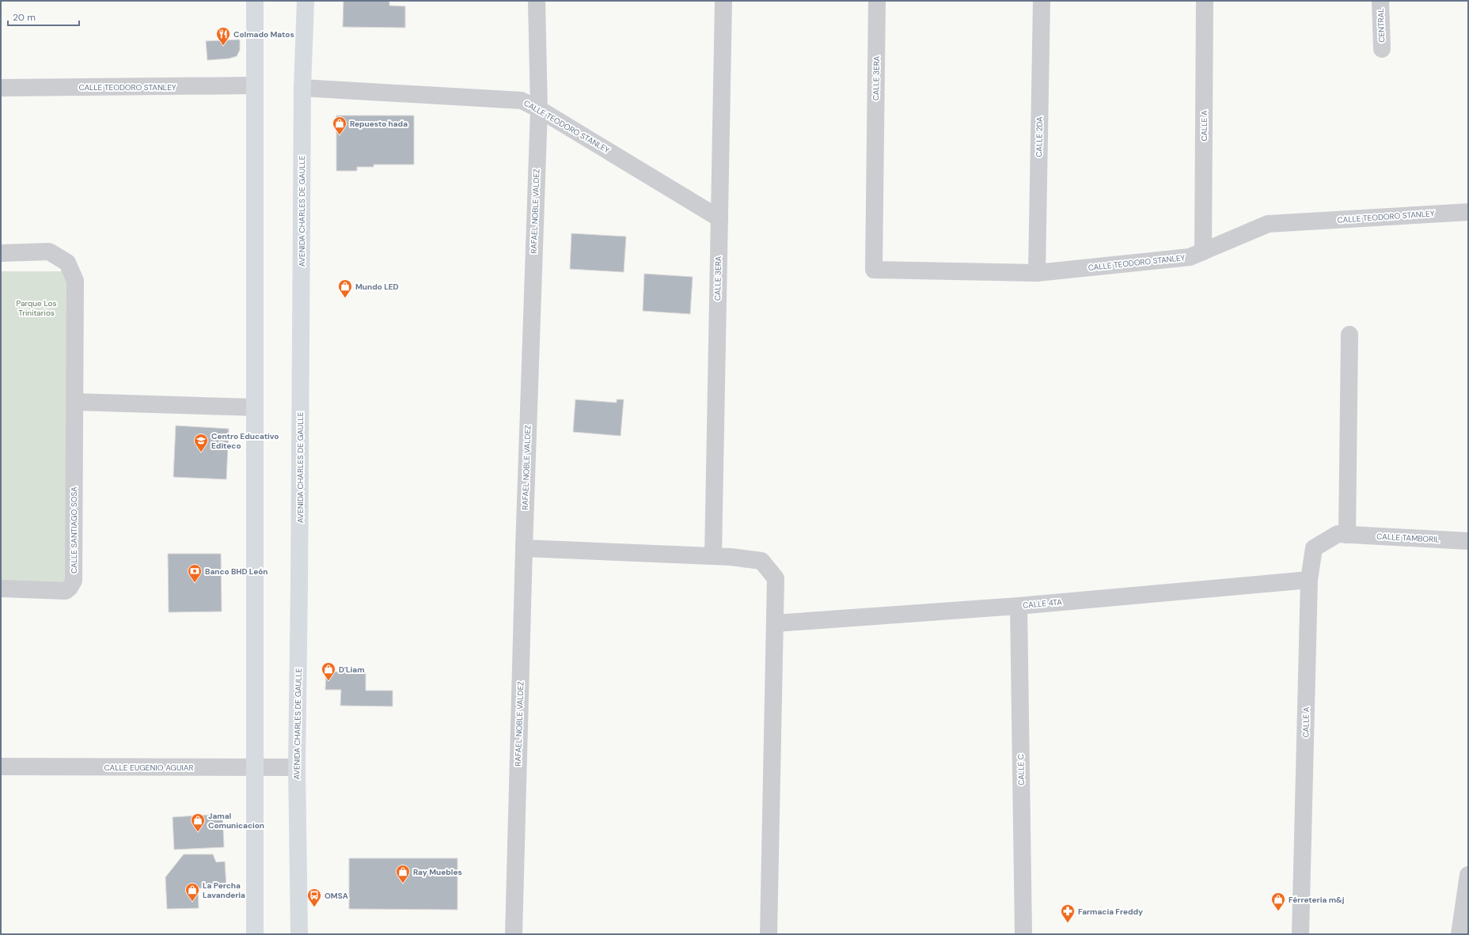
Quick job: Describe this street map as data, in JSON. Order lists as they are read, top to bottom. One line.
{"streets":{"main road":["AVENIDA CHARLES DE GAULLE"],"street":["CENTRAL","CALLE 3ERA","CALLE TEODORO STANLEY","CALLE A","CALLE 2DA","RAFAEL NOBLE VALDEZ","CALLE SANTIAGO SOSA","CALLE TAMBORIL","CALLE 4TA","CALLE EUGENIO AGUIAR","CALLE C"]},"crossings":[["CALLE 3ERA","CALLE TEODORO STANLEY"],["CALLE TEODORO STANLEY","CALLE A"],["CALLE TEODORO STANLEY","CALLE 2DA"],["CALLE TEODORO STANLEY","AVENIDA CHARLES DE GAULLE"],["CALLE TEODORO STANLEY","RAFAEL NOBLE VALDEZ"],["CALLE A","CALLE TAMBORIL"],["CALLE A","CALLE 4TA"],["AVENIDA CHARLES DE GAULLE","CALLE EUGENIO AGUIAR"],["CALLE 4TA","CALLE C"]],"parks":["Parque Los Trinitarios"],"places":{"restaurant":["Colmado Matos"],"shop":["Repuesto hada","Mundo LED","D'Liam","Jamal Comunicacion","Ray Muebles","La Percha Lavanderia","Férreteria m&j"],"school or university":["Centro Educativo Editeco"],"bank":["Banco BHD León"],"bus stop":["OMSA"],"pharmacy":["Farmacia Freddy"]},"scale_bar":"20 m"}
